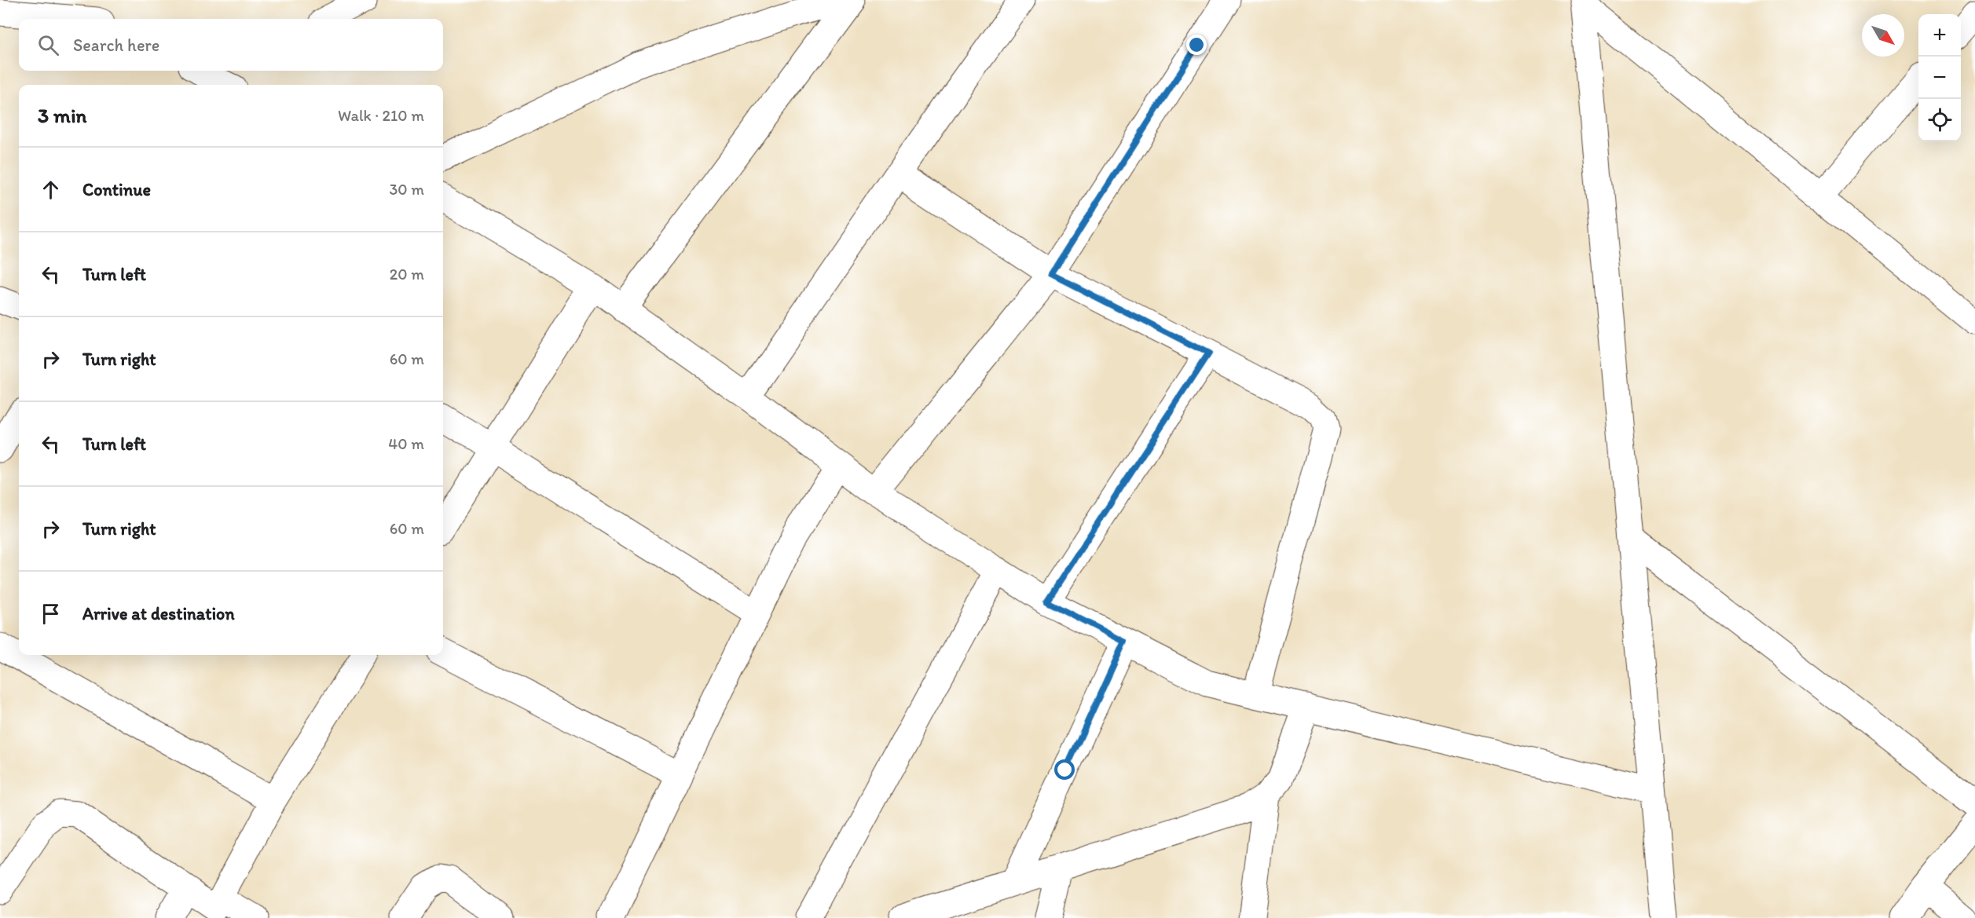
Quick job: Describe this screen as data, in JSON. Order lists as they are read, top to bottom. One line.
{"north":"bottom right","page":{"map_buttons":["+","−"],"search":"Search here","heading":["3 min","Walk · 210 m"],"list":[["Continue","30 m"],["Turn left","20 m"],["Turn right","60 m"],["Turn left","40 m"],["Turn right","60 m"],"Arrive at destination"]}}
